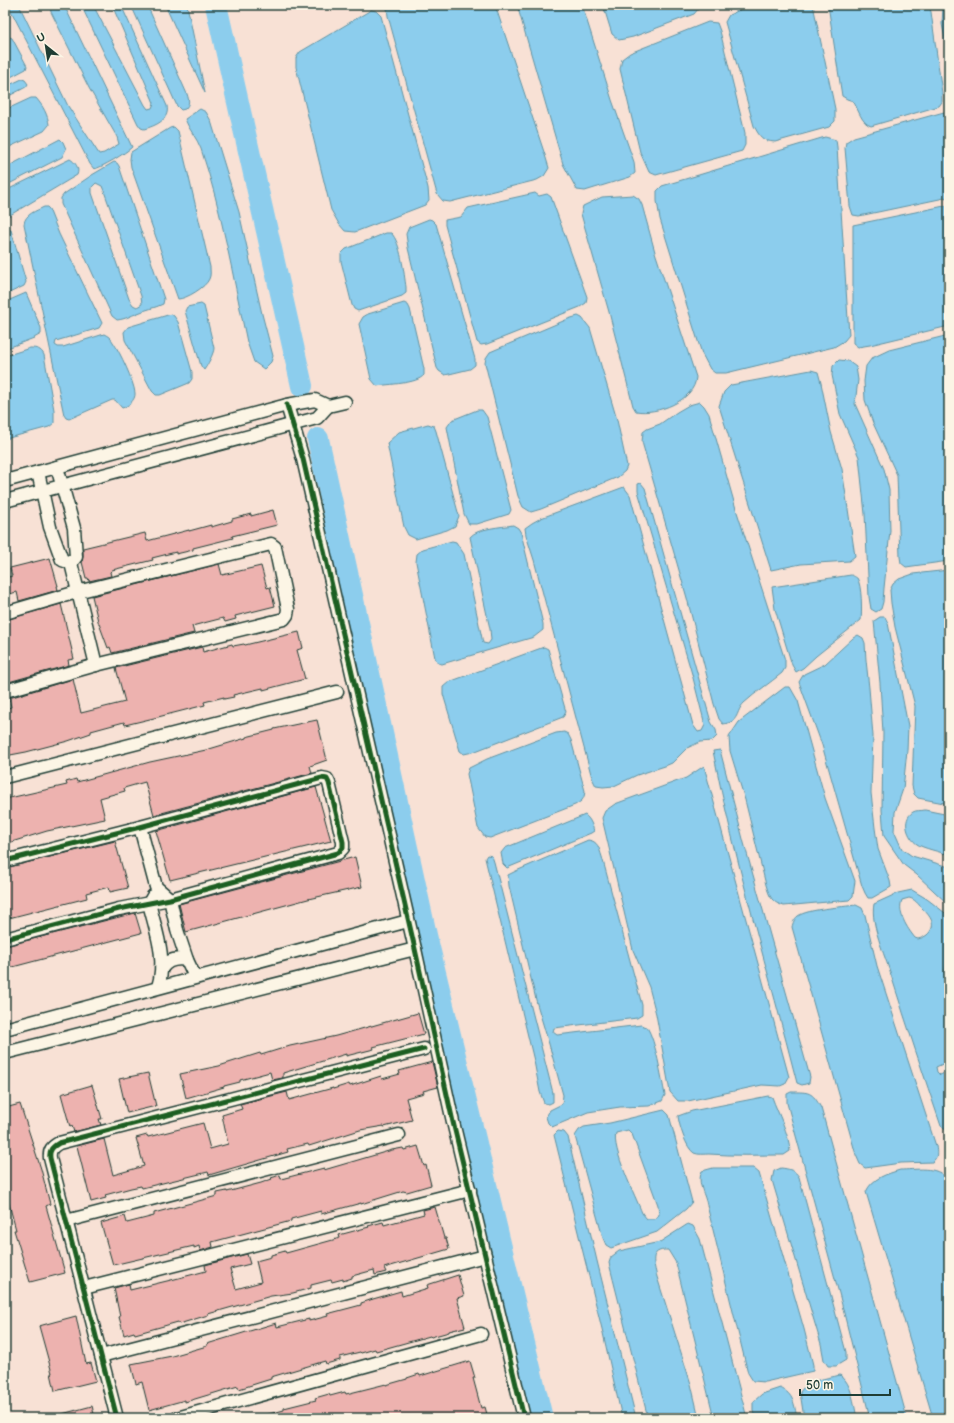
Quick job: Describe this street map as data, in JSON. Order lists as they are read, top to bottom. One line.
{"scale_bar":"50 m","north":"top left"}
